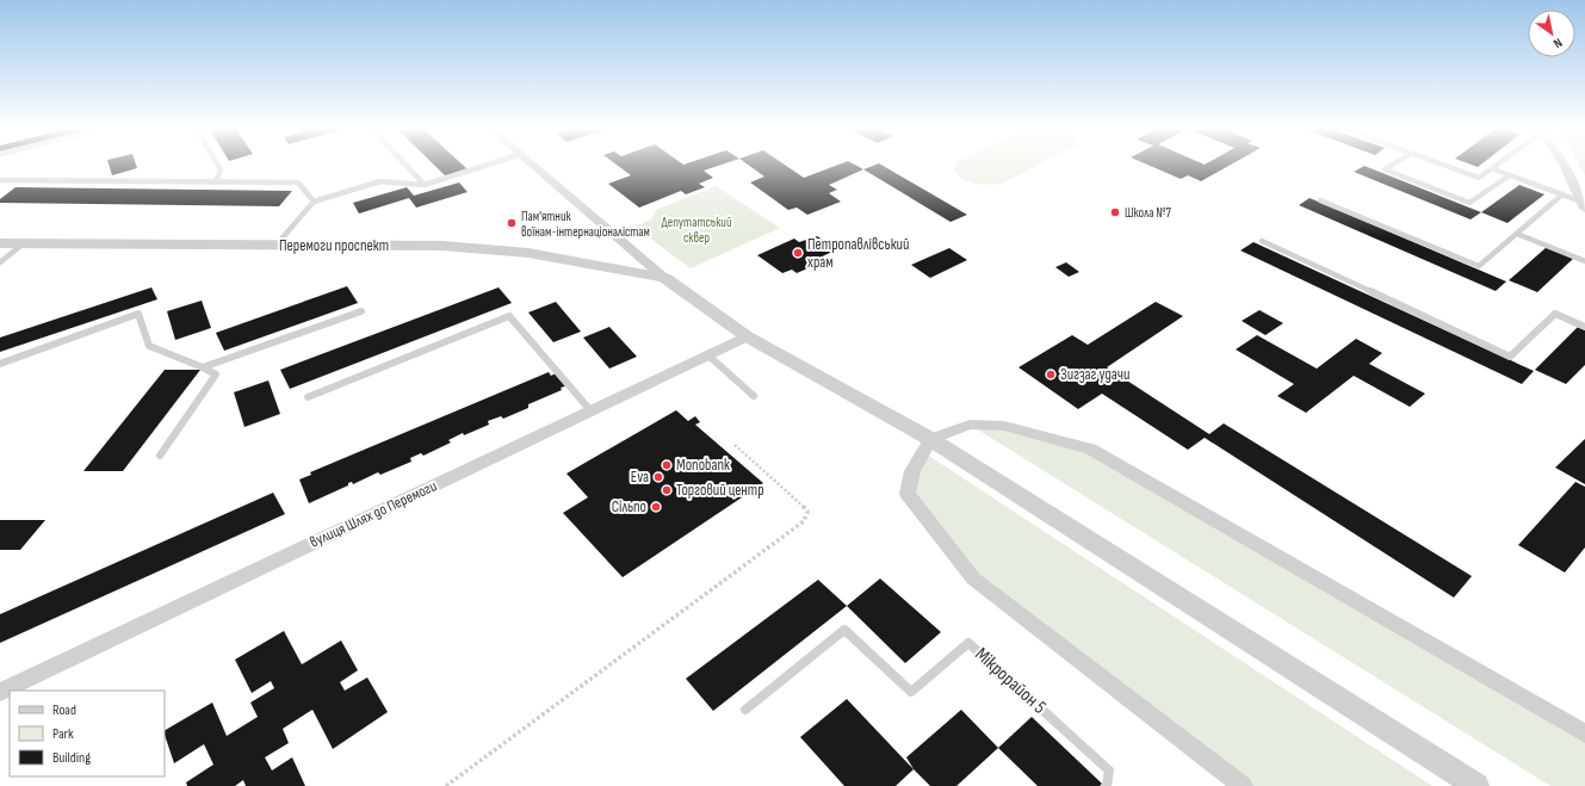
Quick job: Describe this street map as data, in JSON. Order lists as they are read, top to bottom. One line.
{"streets":{"street":["Перемоги проспект","вулиця Шлях до Перемоги"],"lane":["Мікрорайон 5"]},"parks":["Депутатський сквер"],"places":["Школа №7","Пам'ятник воїнам-інтернаціоналістам","Петропавлівський храм","Зигзаг удачи","Monobank","Eva","Торговий центр","Сільпо"],"legend":["Road","Park","Building"],"north":"bottom right"}
